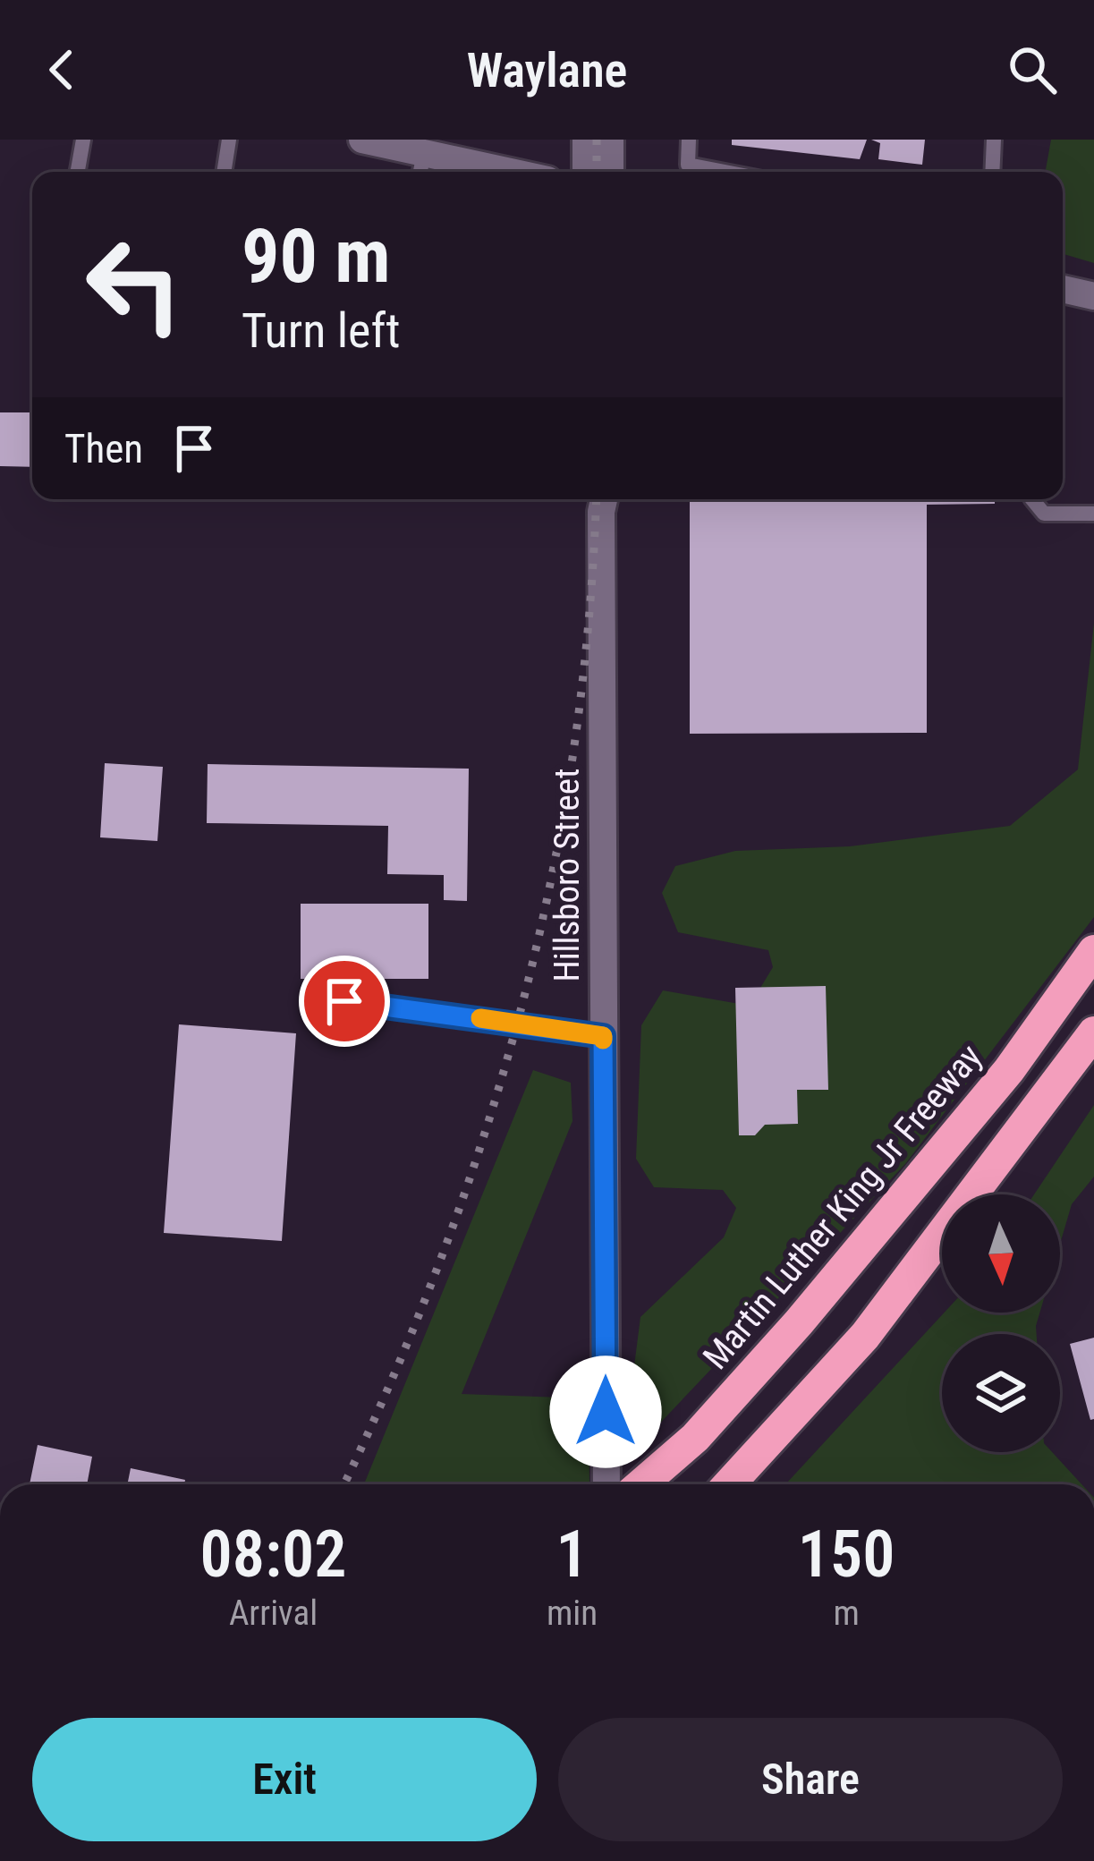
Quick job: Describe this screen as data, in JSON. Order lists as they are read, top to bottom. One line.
{"streets":{"highway":["Martin Luther King Jr Freeway"],"street":["Hillsboro Street"]},"north":"bottom","page":{"header":"Waylane","turn":["90 m","Turn left"],"then":"Then","eta":["08:02","Arrival","1","min","150","m"],"buttons":["Exit","Share"]}}
